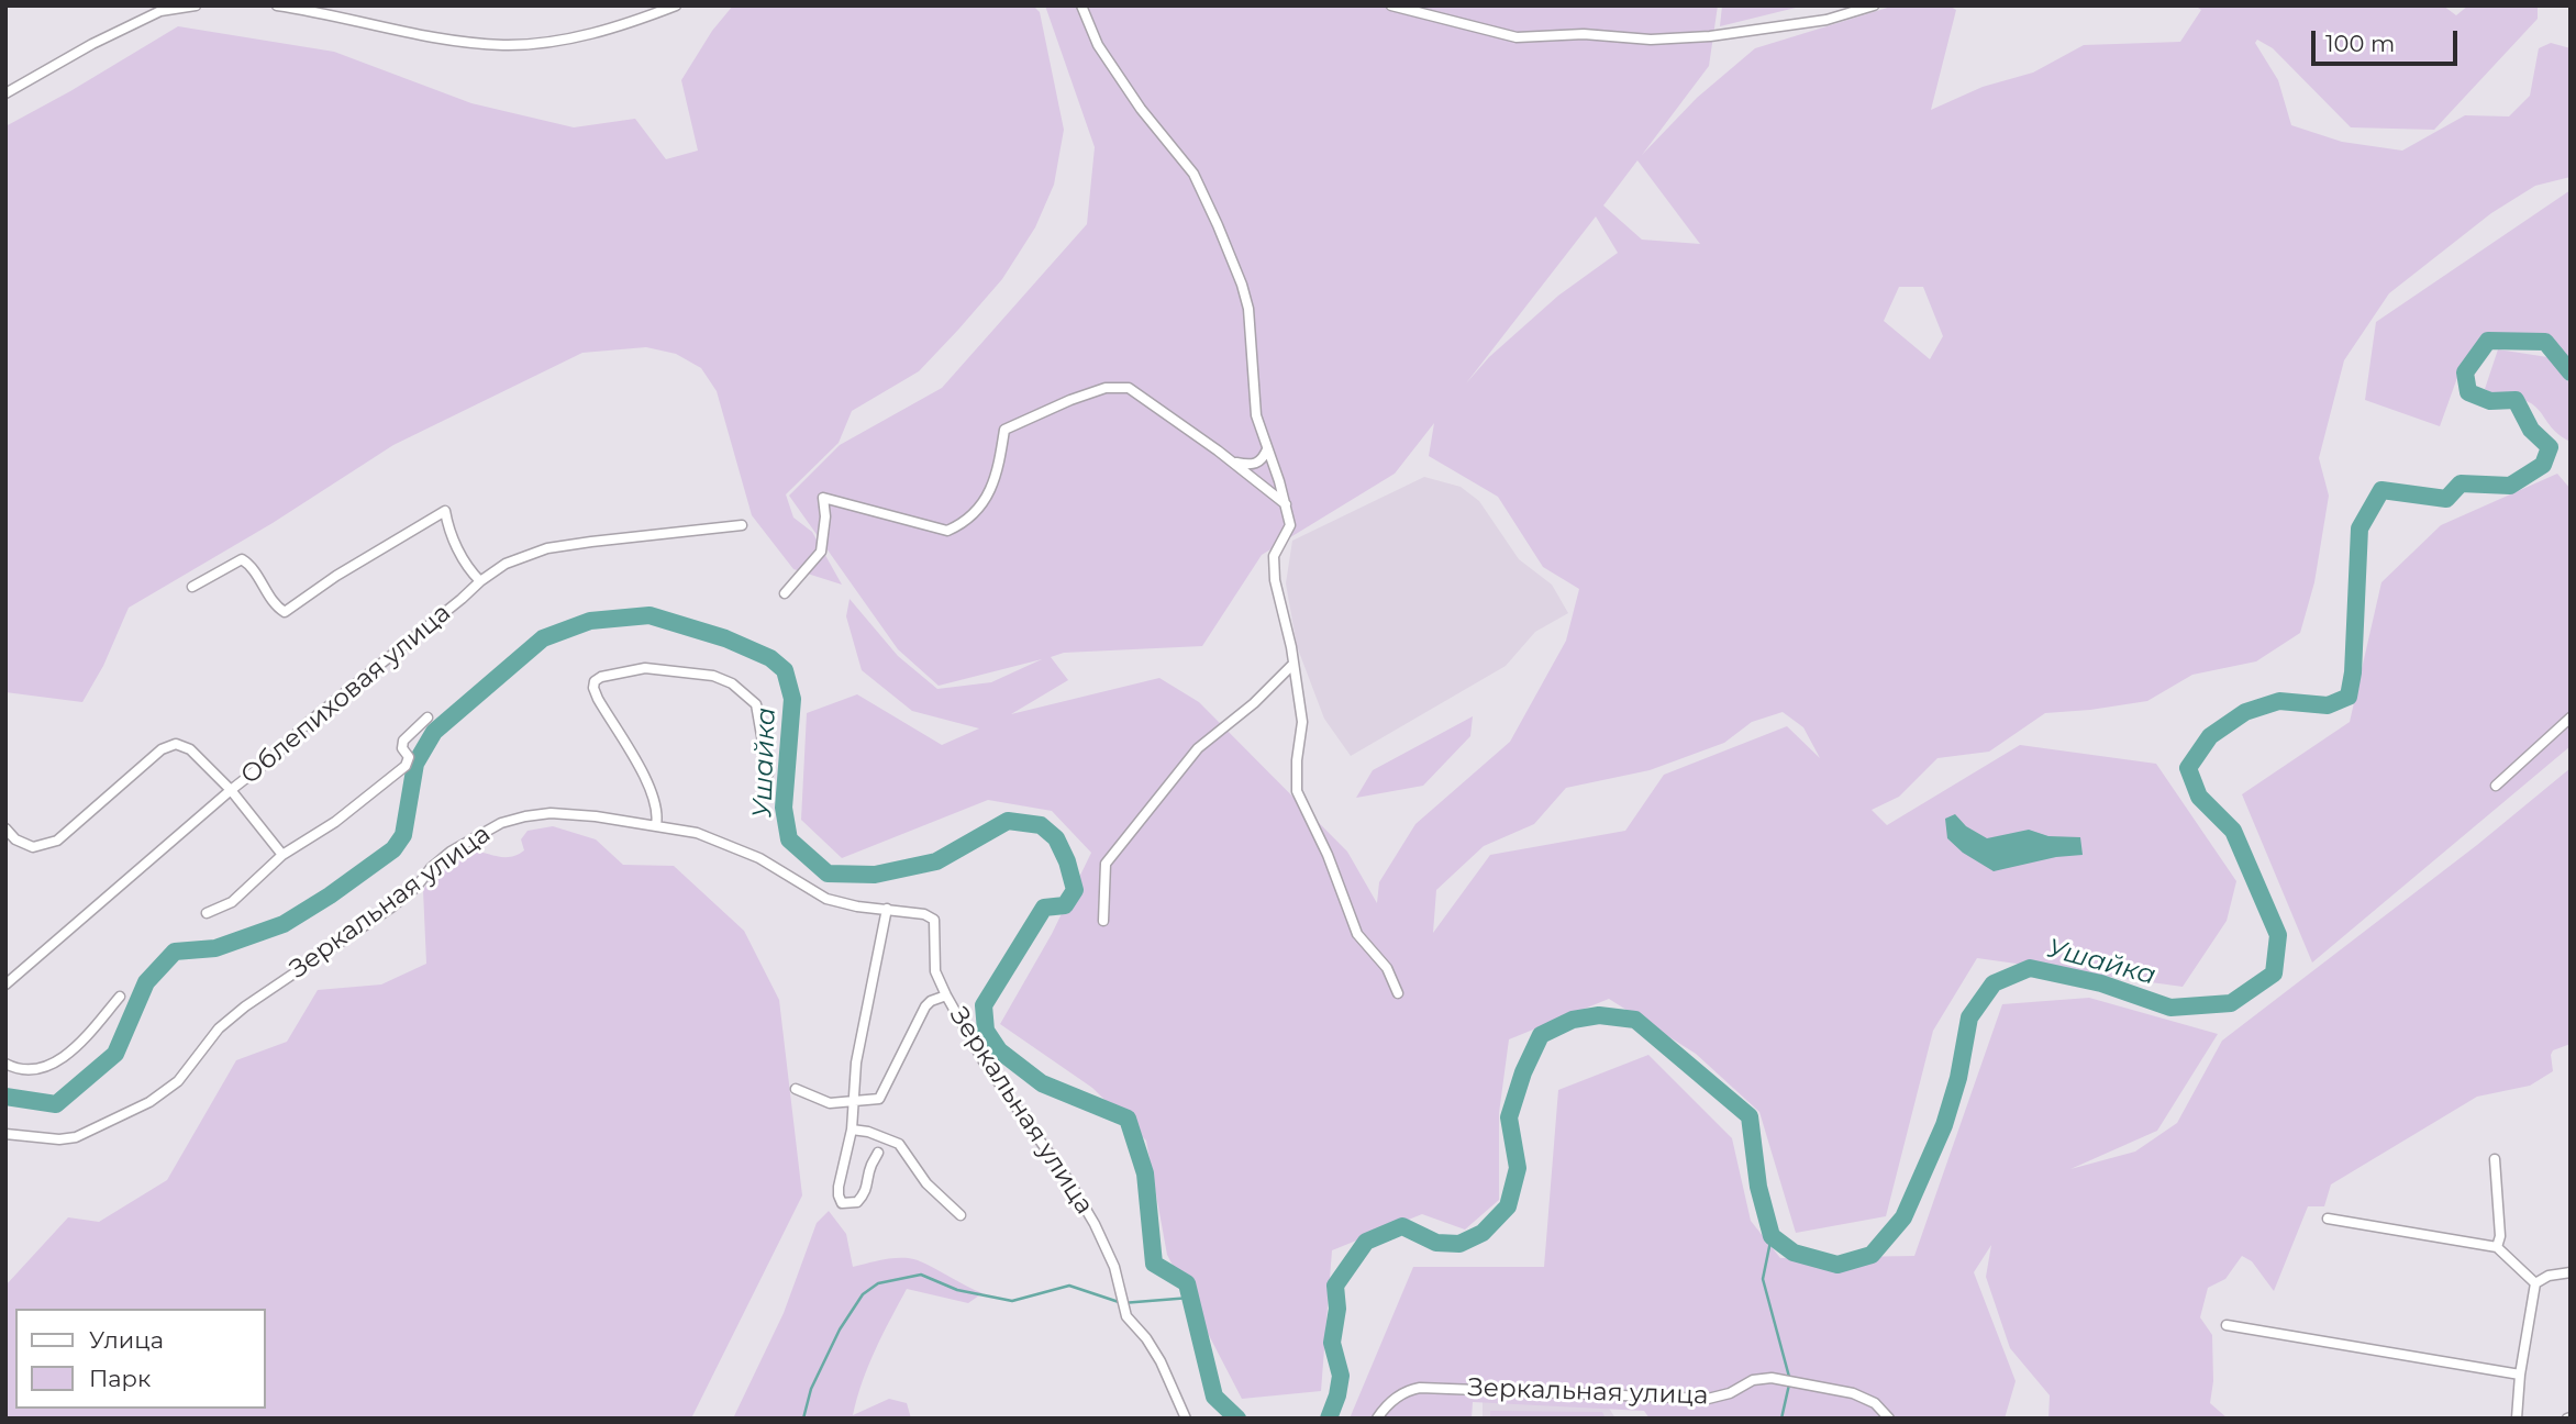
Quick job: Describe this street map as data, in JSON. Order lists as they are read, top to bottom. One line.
{"streets":{"street":["Облепиховая улица","Зеркальная улица"]},"water":["Ушайка"],"legend":["Улица","Парк"],"scale_bar":"100 m"}
